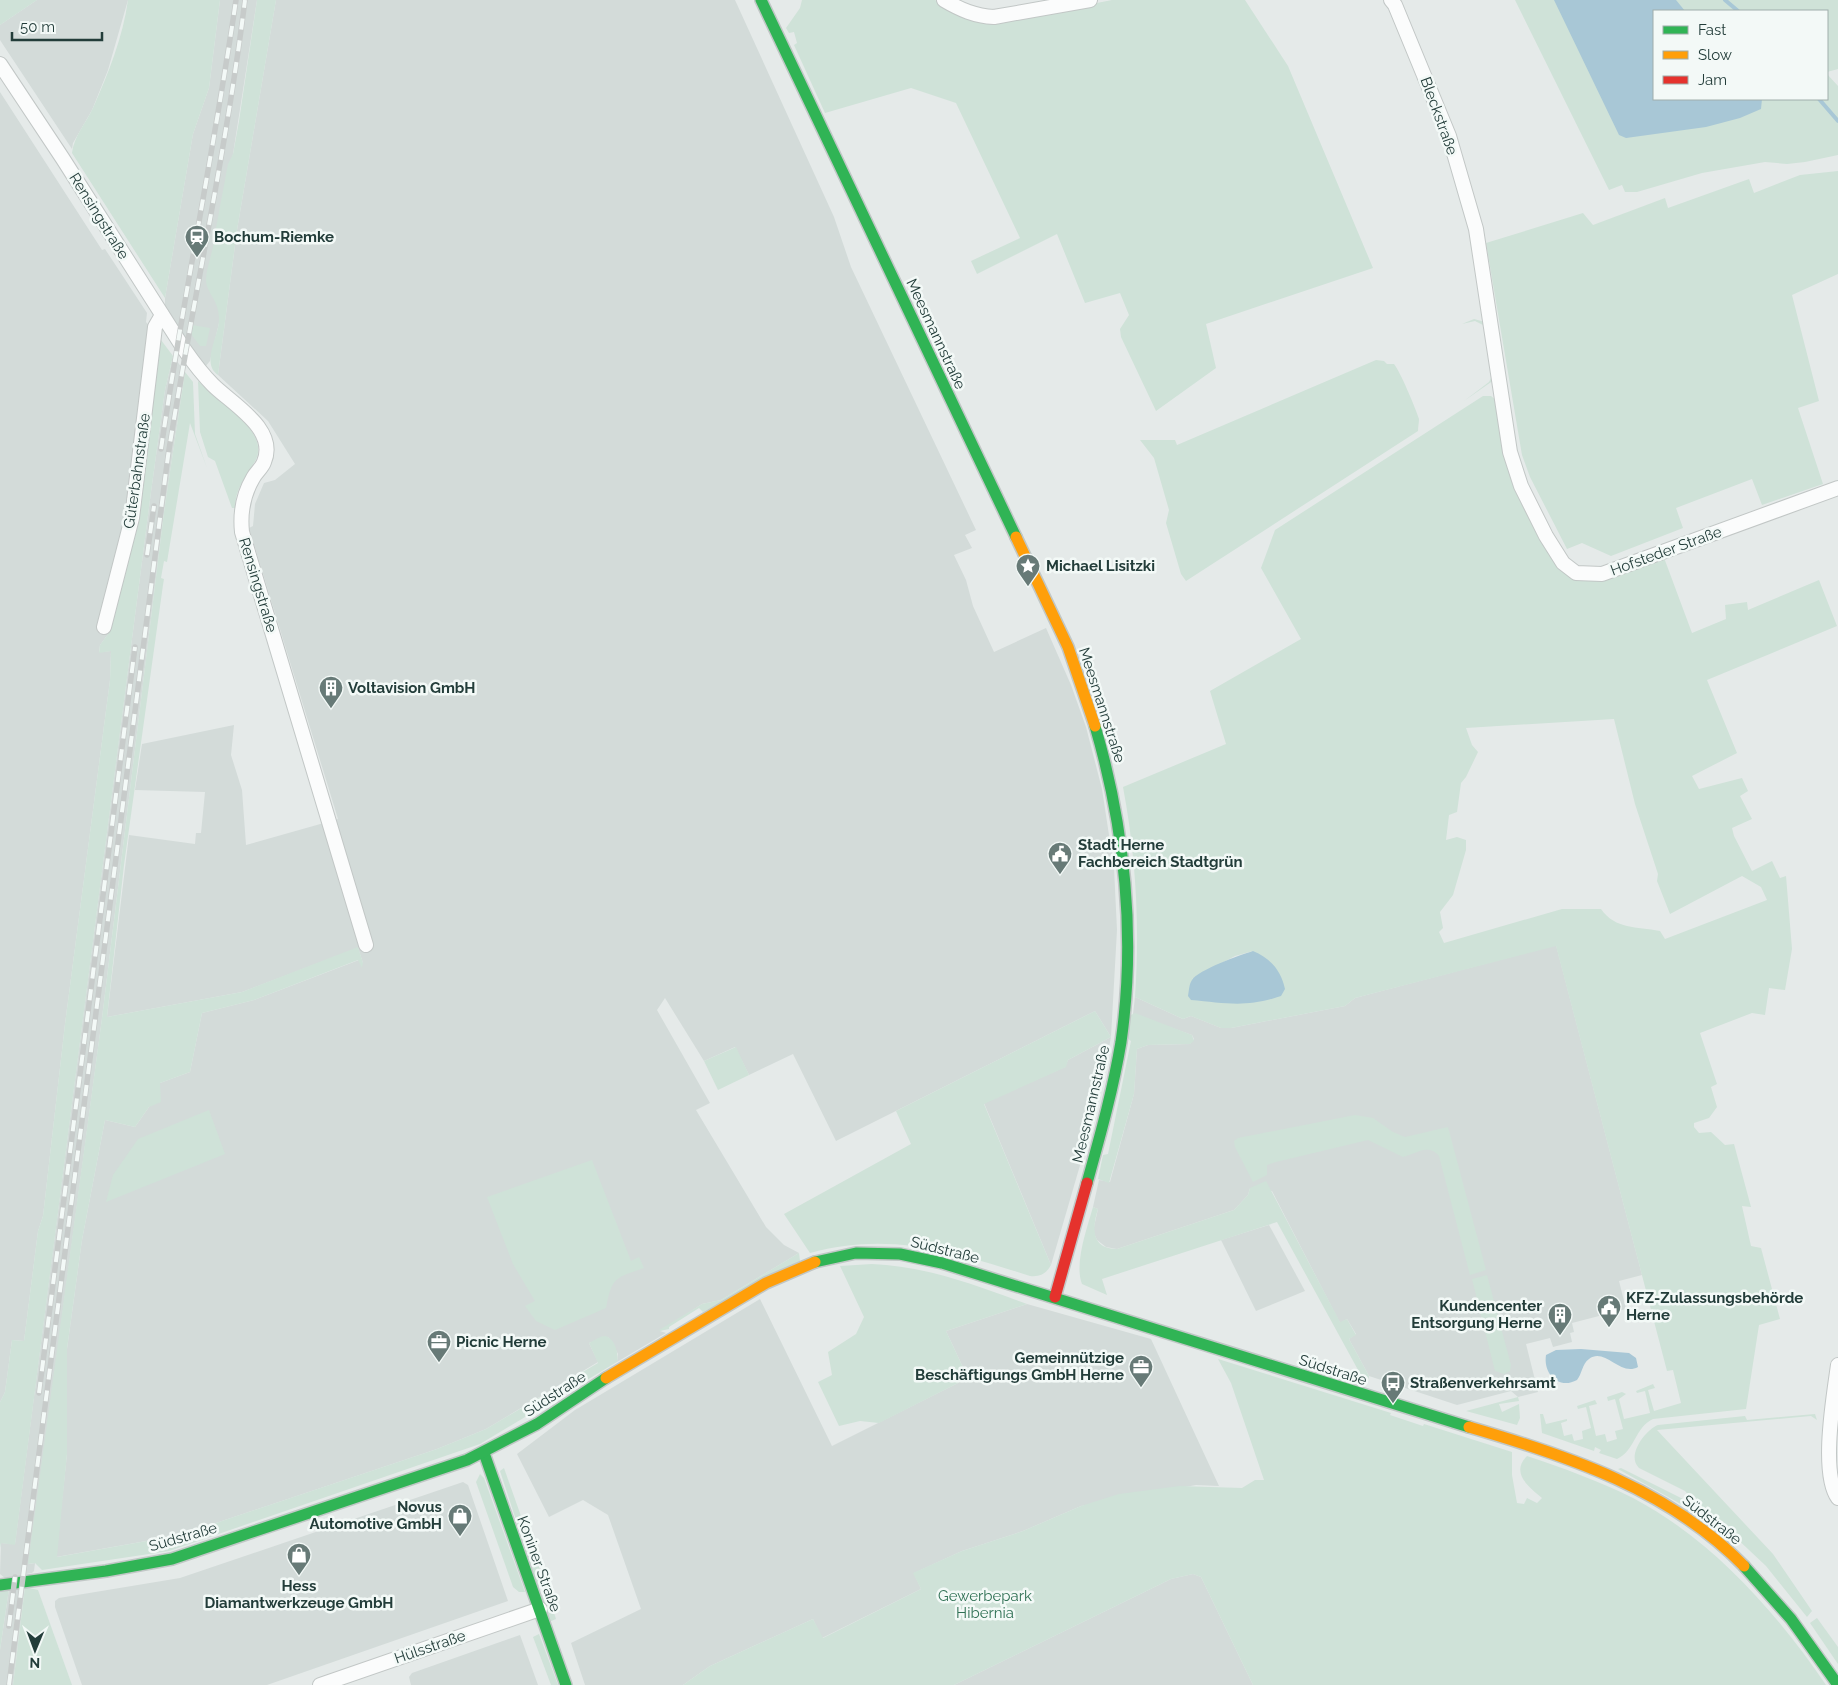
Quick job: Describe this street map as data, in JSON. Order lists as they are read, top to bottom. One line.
{"streets":{"street":["Bleckstraße","Rensingstraße","Meesmannstraße","Güterbahnstraße","Hofsteder Straße","Südstraße","Koniner Straße","Hülsstraße"]},"crossings":[["Bleckstraße","Hofsteder Straße"],["Rensingstraße","Güterbahnstraße"],["Meesmannstraße","Südstraße"],["Südstraße","Koniner Straße"],["Koniner Straße","Hülsstraße"]],"parks":["Gewerbepark Hibernia"],"places":{"station":["Bochum-Riemke"],"place":["Michael Lisitzki"],"building":["Voltavision GmbH","Kundencenter Entsorgung Herne"],"public building":["Stadt Herne Fachbereich Stadtgrün","KFZ-Zulassungsbehörde Herne"],"office":["Picnic Herne","Gemeinnützige Beschäftigungs GmbH Herne"],"bus stop":["Straßenverkehrsamt"],"shop":["Novus Automotive GmbH","Hess Diamantwerkzeuge GmbH"]},"legend":["Fast","Slow","Jam"],"scale_bar":"50 m","north":"bottom"}
